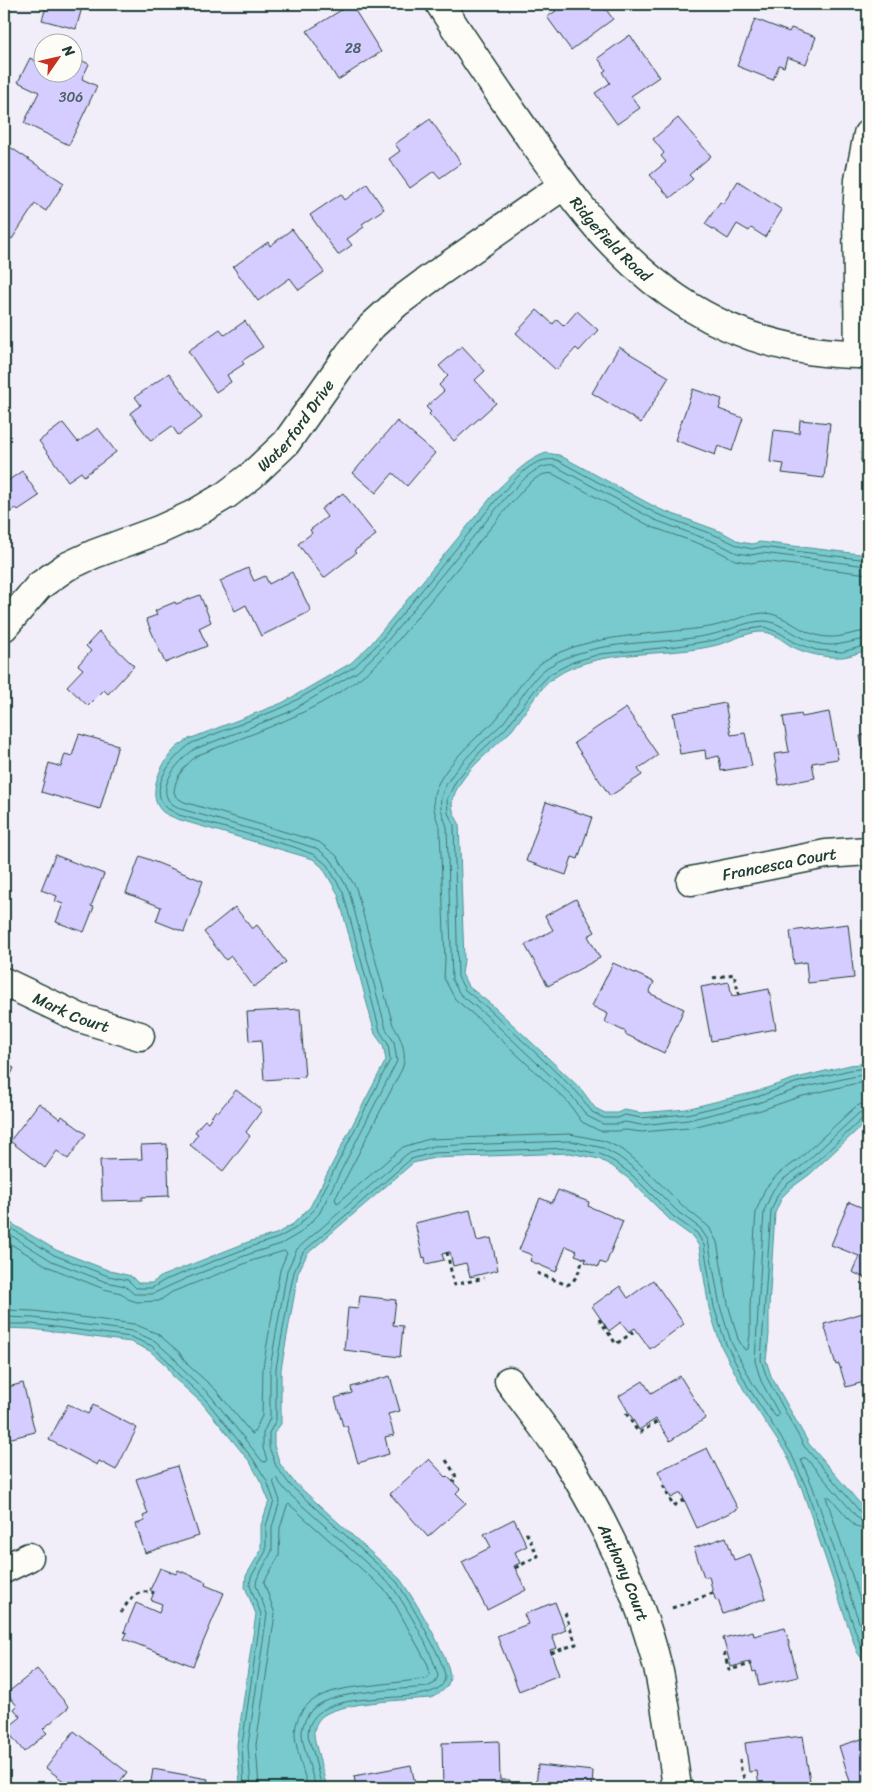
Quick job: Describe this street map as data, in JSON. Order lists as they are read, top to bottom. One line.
{"streets":{"street":["Ridgefield Road","Waterford Drive","Francesca Court","Mark Court","Anthony Court"]},"crossings":[["Ridgefield Road","Waterford Drive"]],"house_numbers":["28","306"],"north":"top right"}
